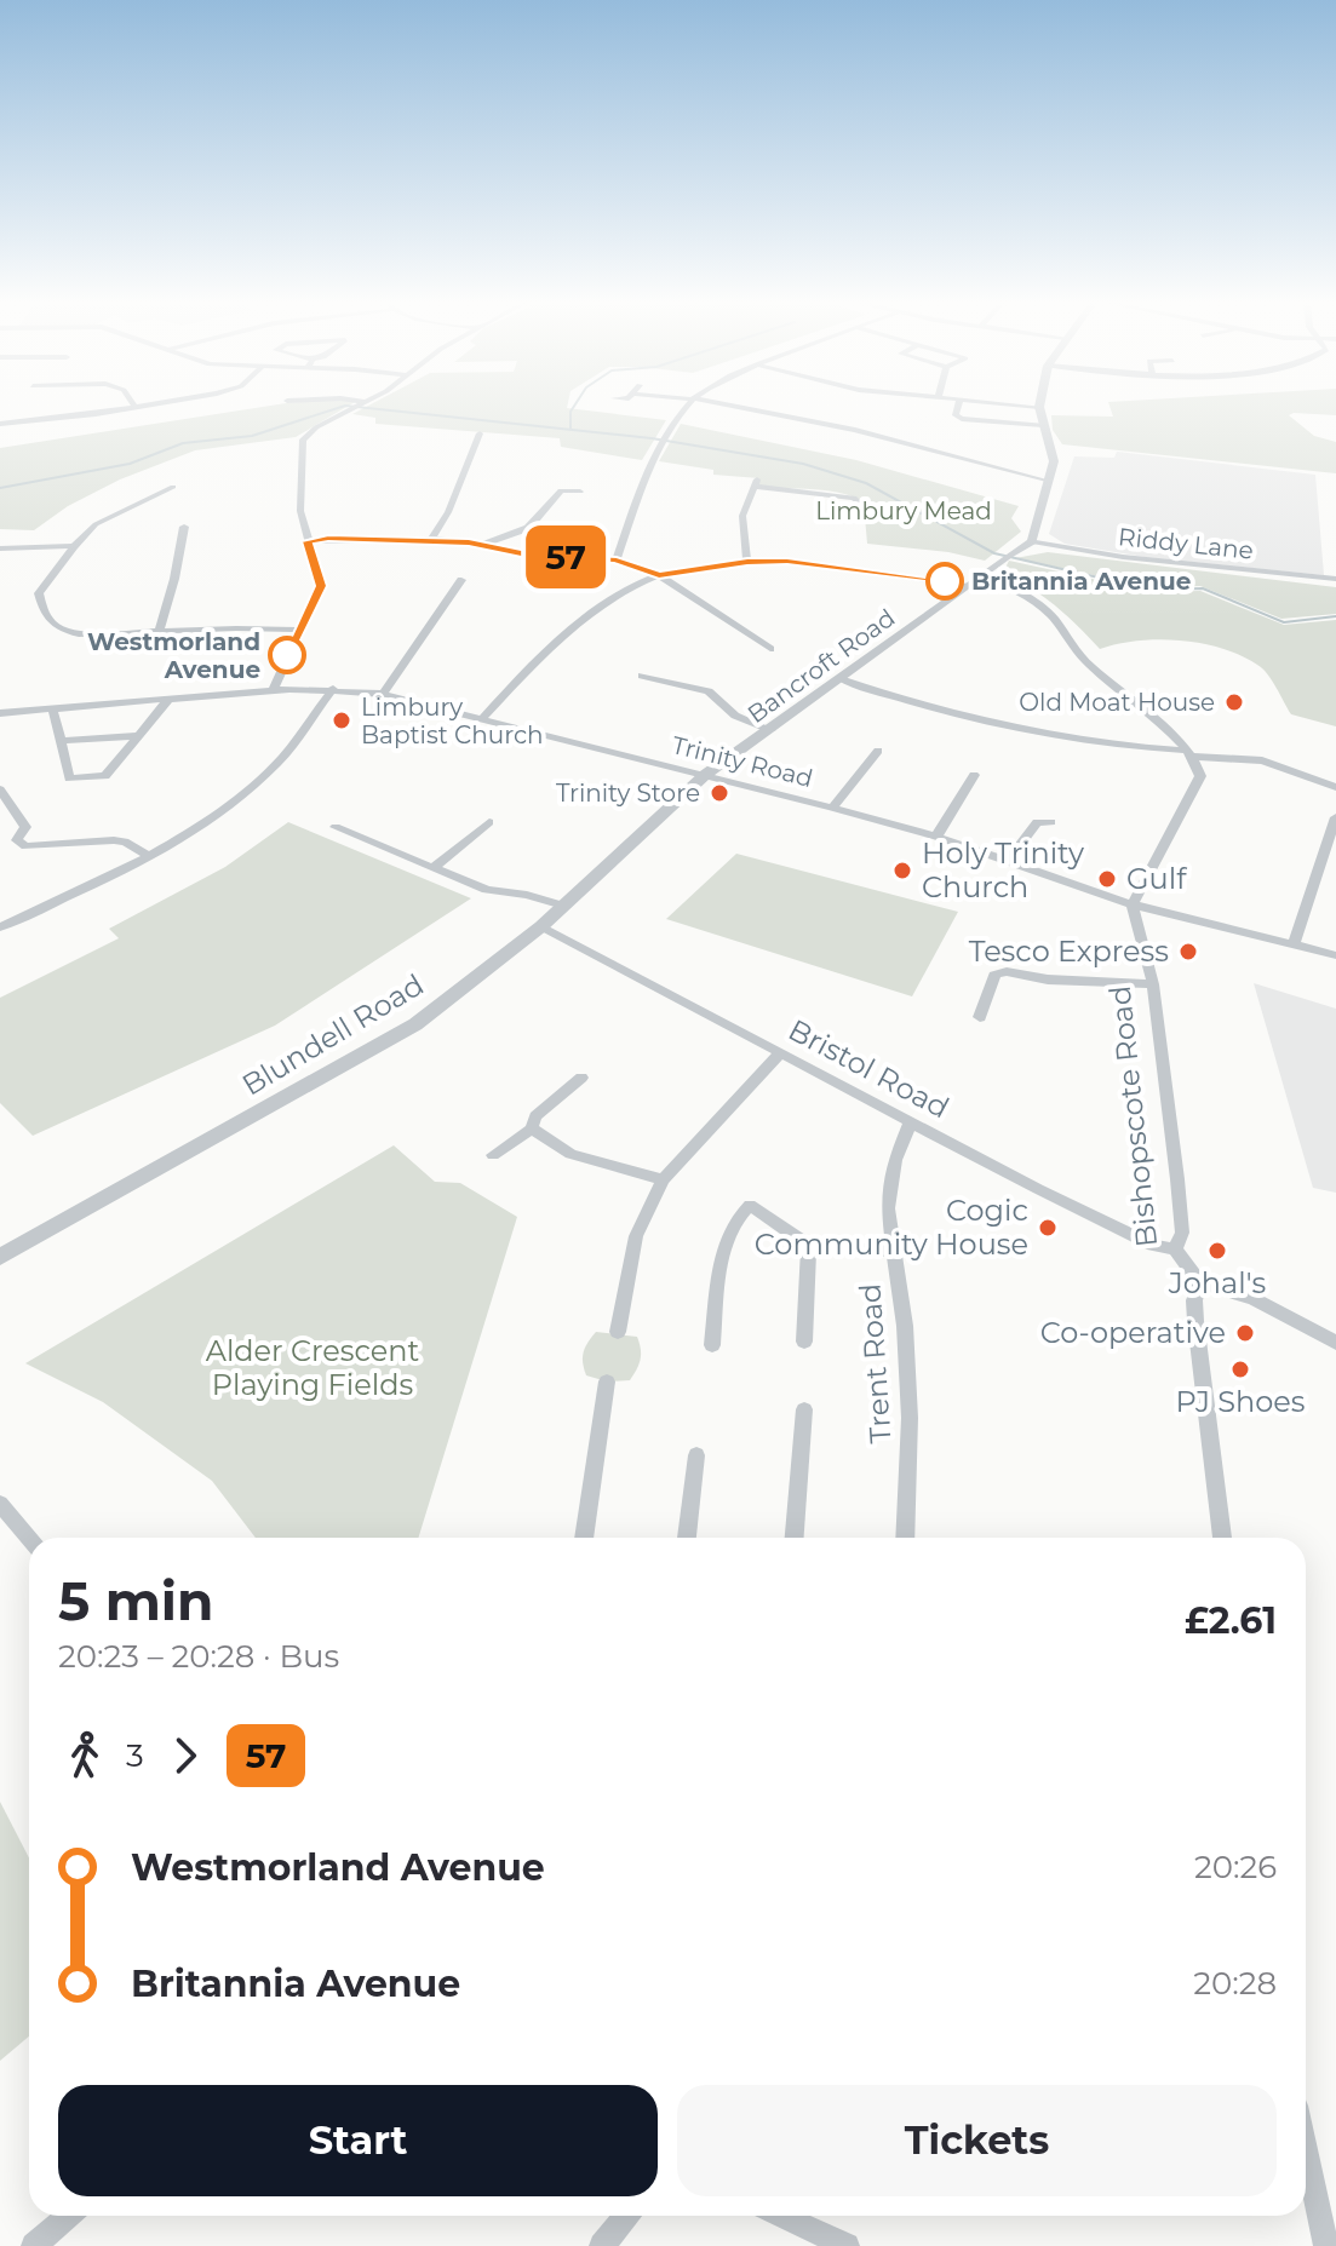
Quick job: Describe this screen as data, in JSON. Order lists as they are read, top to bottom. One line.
{"streets":{"street":["Riddy Lane","Bancroft Road","Trinity Road","Blundell Road","Bristol Road","Bishopscote Road","Trent Road"]},"crossings":[["Riddy Lane","Bancroft Road"],["Bancroft Road","Trinity Road"],["Bancroft Road","Blundell Road"],["Trinity Road","Blundell Road"],["Trinity Road","Bishopscote Road"],["Blundell Road","Bristol Road"],["Bristol Road","Bishopscote Road"],["Bristol Road","Trent Road"]],"parks":["Limbury Mead","Alder Crescent Playing Fields"],"places":["Britannia Avenue","Westmorland Avenue","Old Moat House","Limbury Baptist Church","Trinity Store","Holy Trinity Church","Gulf","Tesco Express","Cogic Community House","Johal's","Co-operative","PJ Shoes"],"lines":["bus line 57"],"page":{"on_map":"57","heading":["5 min","20:23 – 20:28 · Bus","£2.61"],"legs":["3","57"],"list":[{"name":"Westmorland Avenue","value":"20:26"},{"name":"Britannia Avenue","value":"20:28"}],"buttons":["Start","Tickets"]}}
